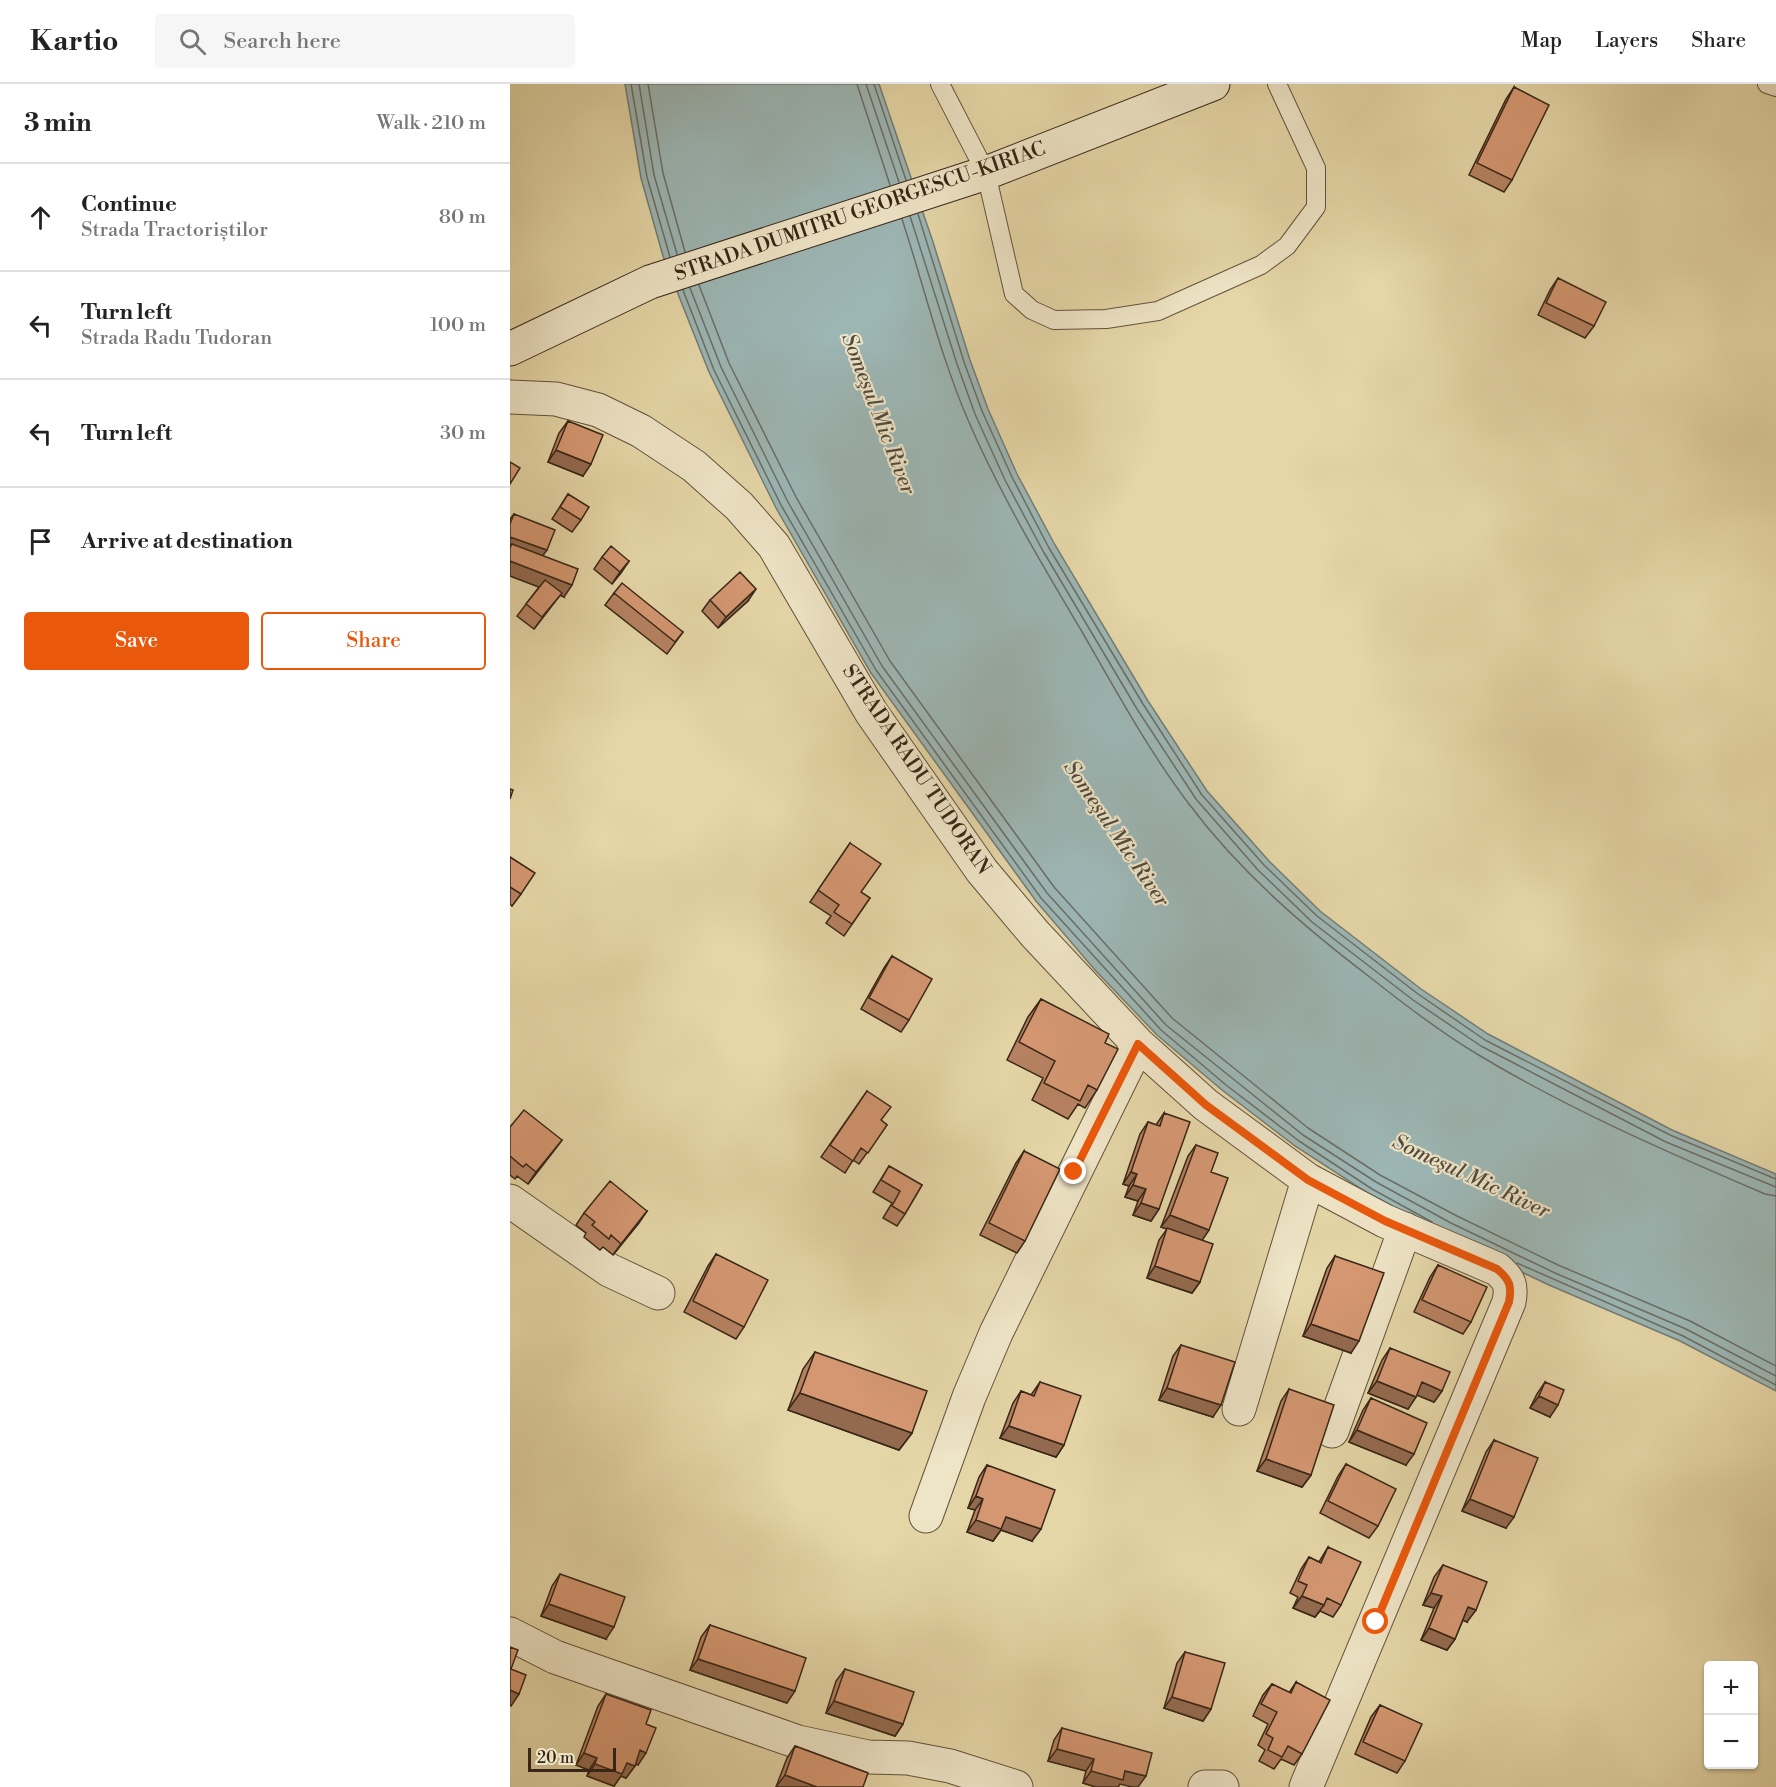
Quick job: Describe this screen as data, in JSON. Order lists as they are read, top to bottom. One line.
{"streets":{"street":["STRADA DUMITRU GEORGESCU-KIRIAC","STRADA RADU TUDORAN"]},"water":["Someşul Mic River"],"scale_bar":"20 m","page":{"header":"Kartio","search":"Search here","nav":["Map","Layers","Share"],"heading":["3 min","Walk · 210 m"],"list":[["Continue","Strada Tractoriștilor","80 m"],["Turn left","Strada Radu Tudoran","100 m"],["Turn left","30 m"],"Arrive at destination"],"buttons":["Save","Share"],"map_buttons":["+","−"],"scale":"20 m"}}
